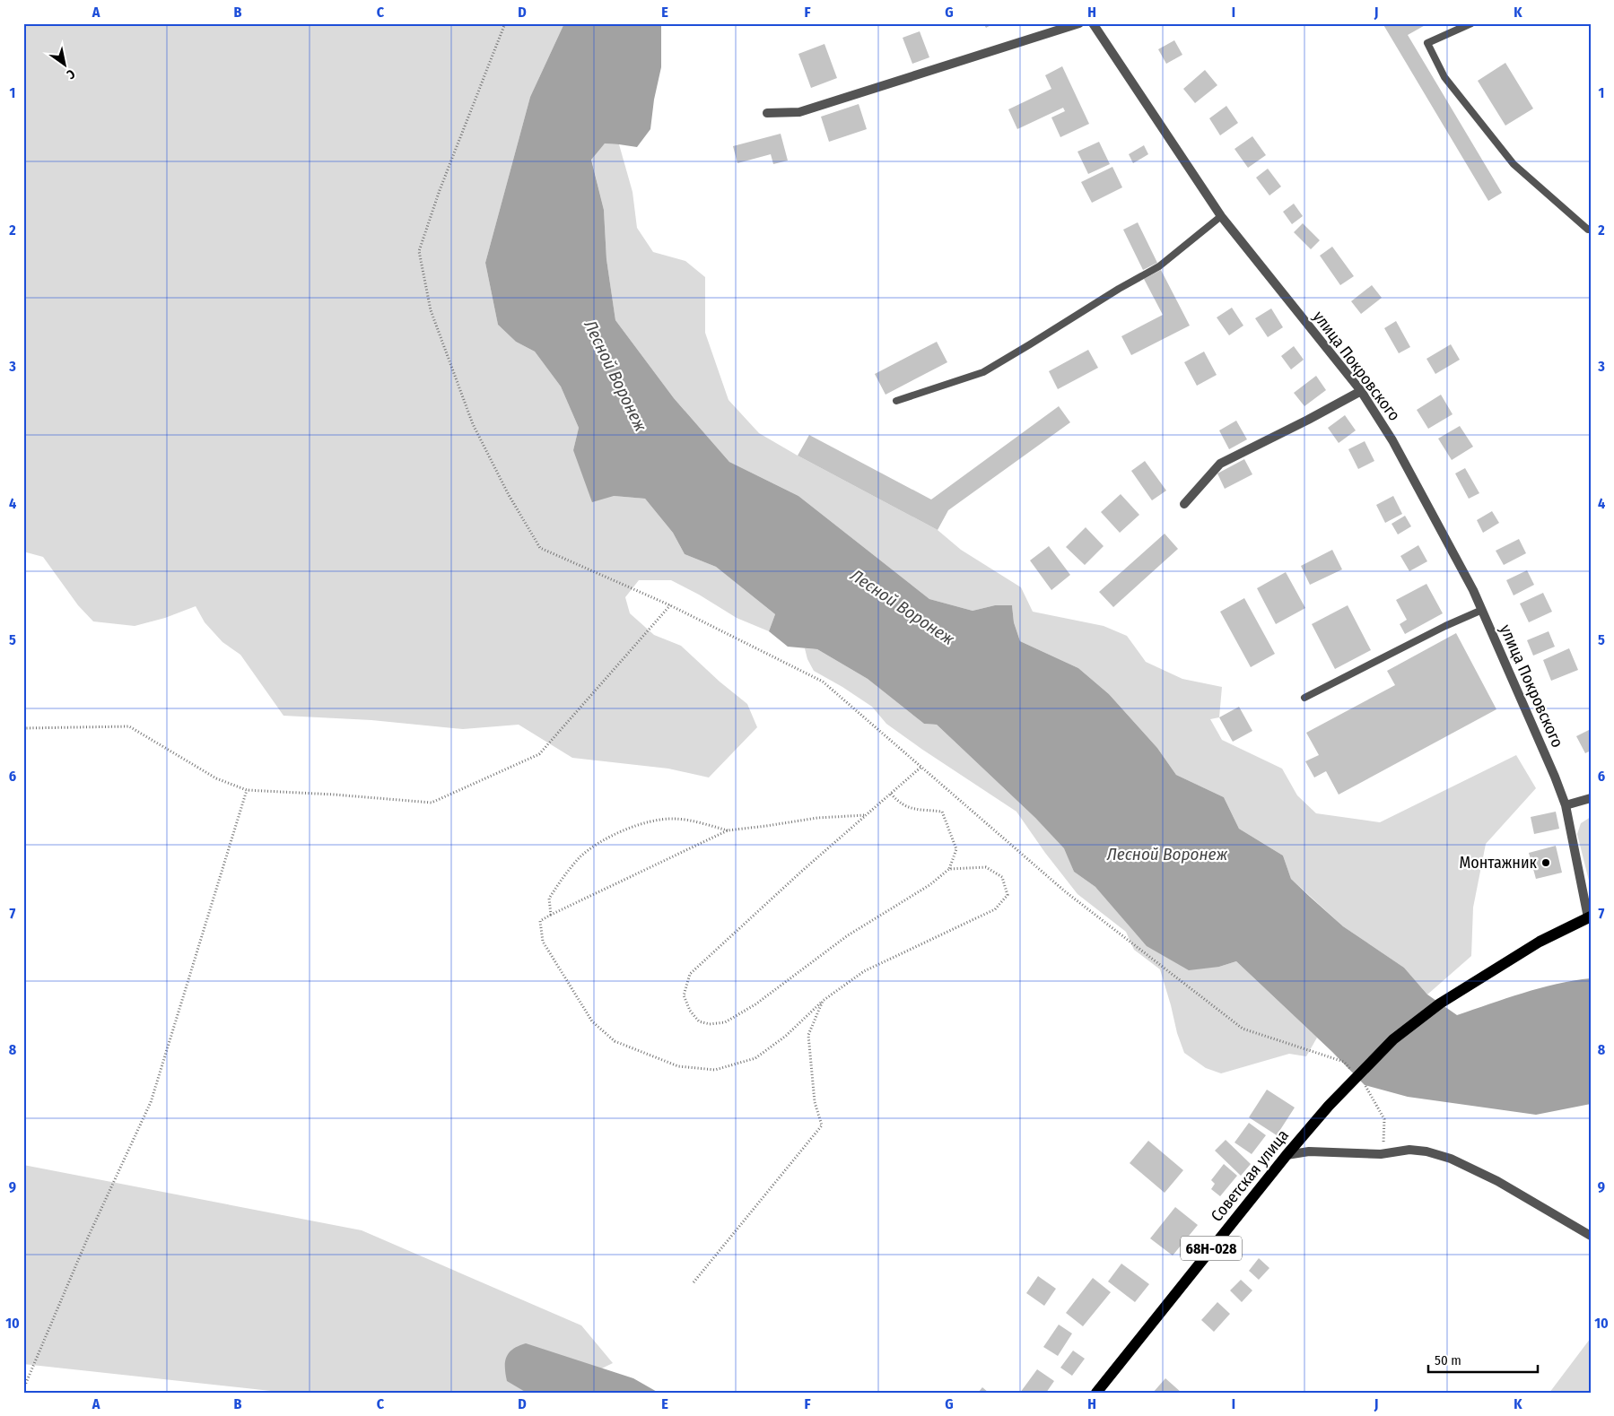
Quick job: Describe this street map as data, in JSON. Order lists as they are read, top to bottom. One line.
{"streets":{"main road":["Советская улица","68Н-028"],"street":["улица Покровского"]},"crossings":[["улица Покровского","Советская улица"]],"water":["Лесной Воронеж"],"places":["Монтажник"],"scale_bar":"50 m","north":"bottom right","grid":{"columns":["A","B","C","D","E","F","G","H","I","J","K"],"rows":["1","2","3","4","5","6","7","8","9","10"]}}
